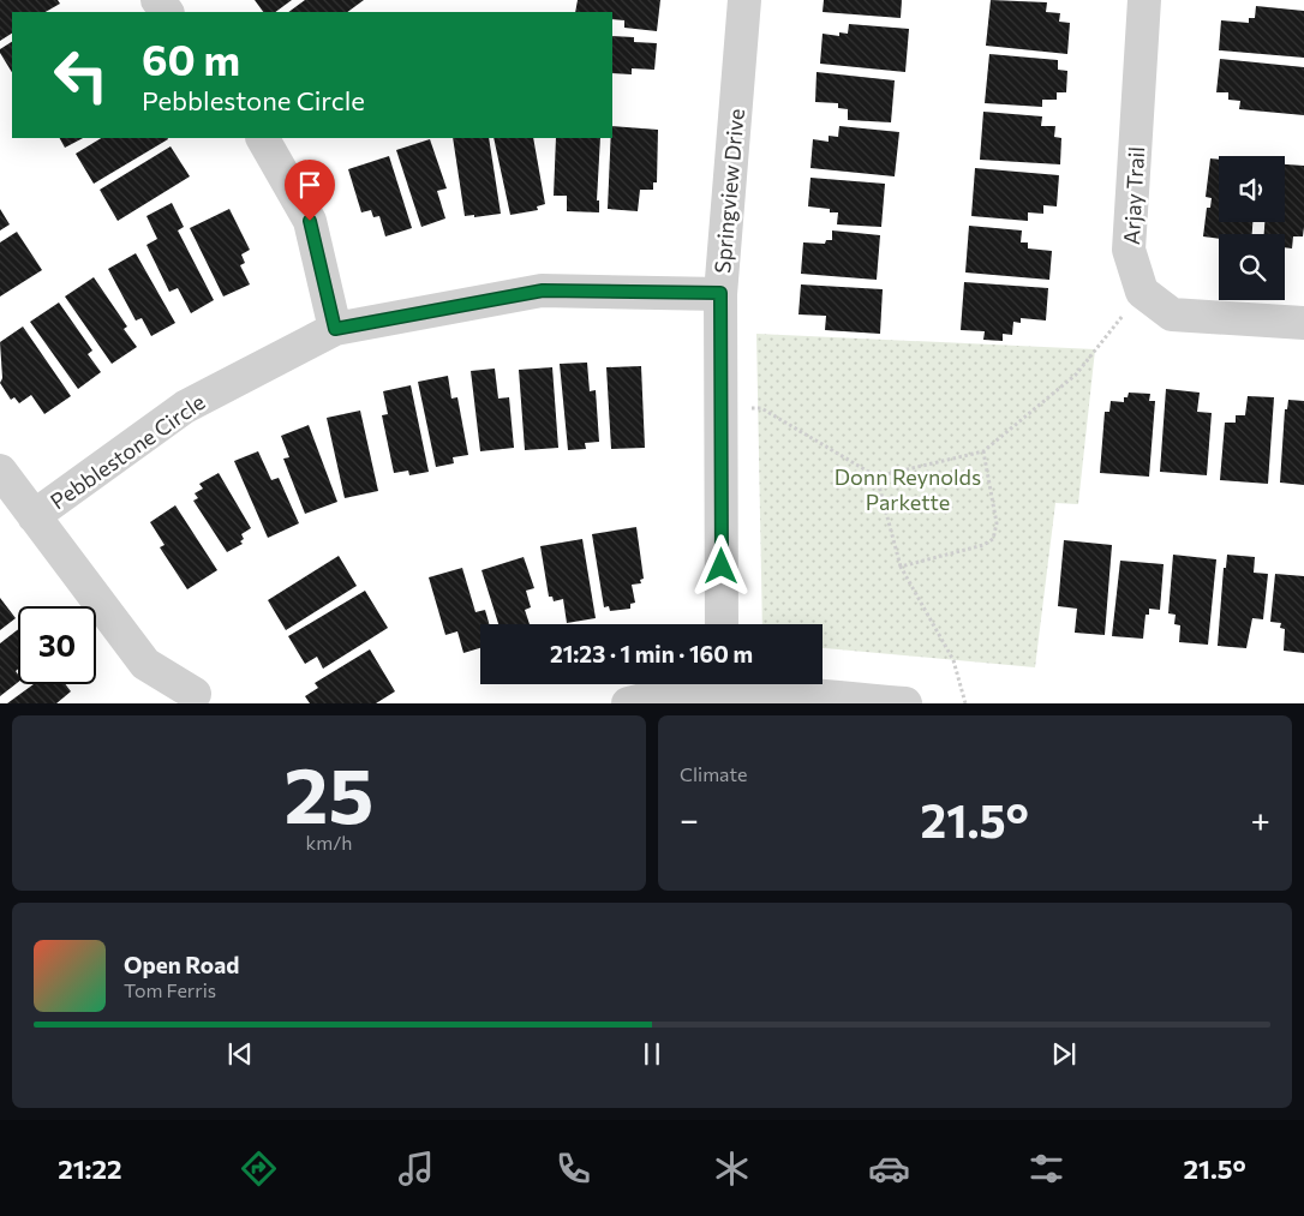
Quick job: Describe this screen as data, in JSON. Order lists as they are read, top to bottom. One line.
{"streets":{"street":["Springview Drive","Arjay Trail","Pebblestone Circle"]},"crossings":[["Springview Drive","Pebblestone Circle"]],"parks":["Donn Reynolds Parkette"],"page":{"turn":["60 m","Pebblestone Circle"],"limit":"30","trip":"21:23 · 1 min · 160 m","tile":[["25","km/h"],"Climate"],"heat":["−","21.5°","+"],"song":["Open Road","Tom Ferris"],"tabs":["21:22","21.5°"]}}
